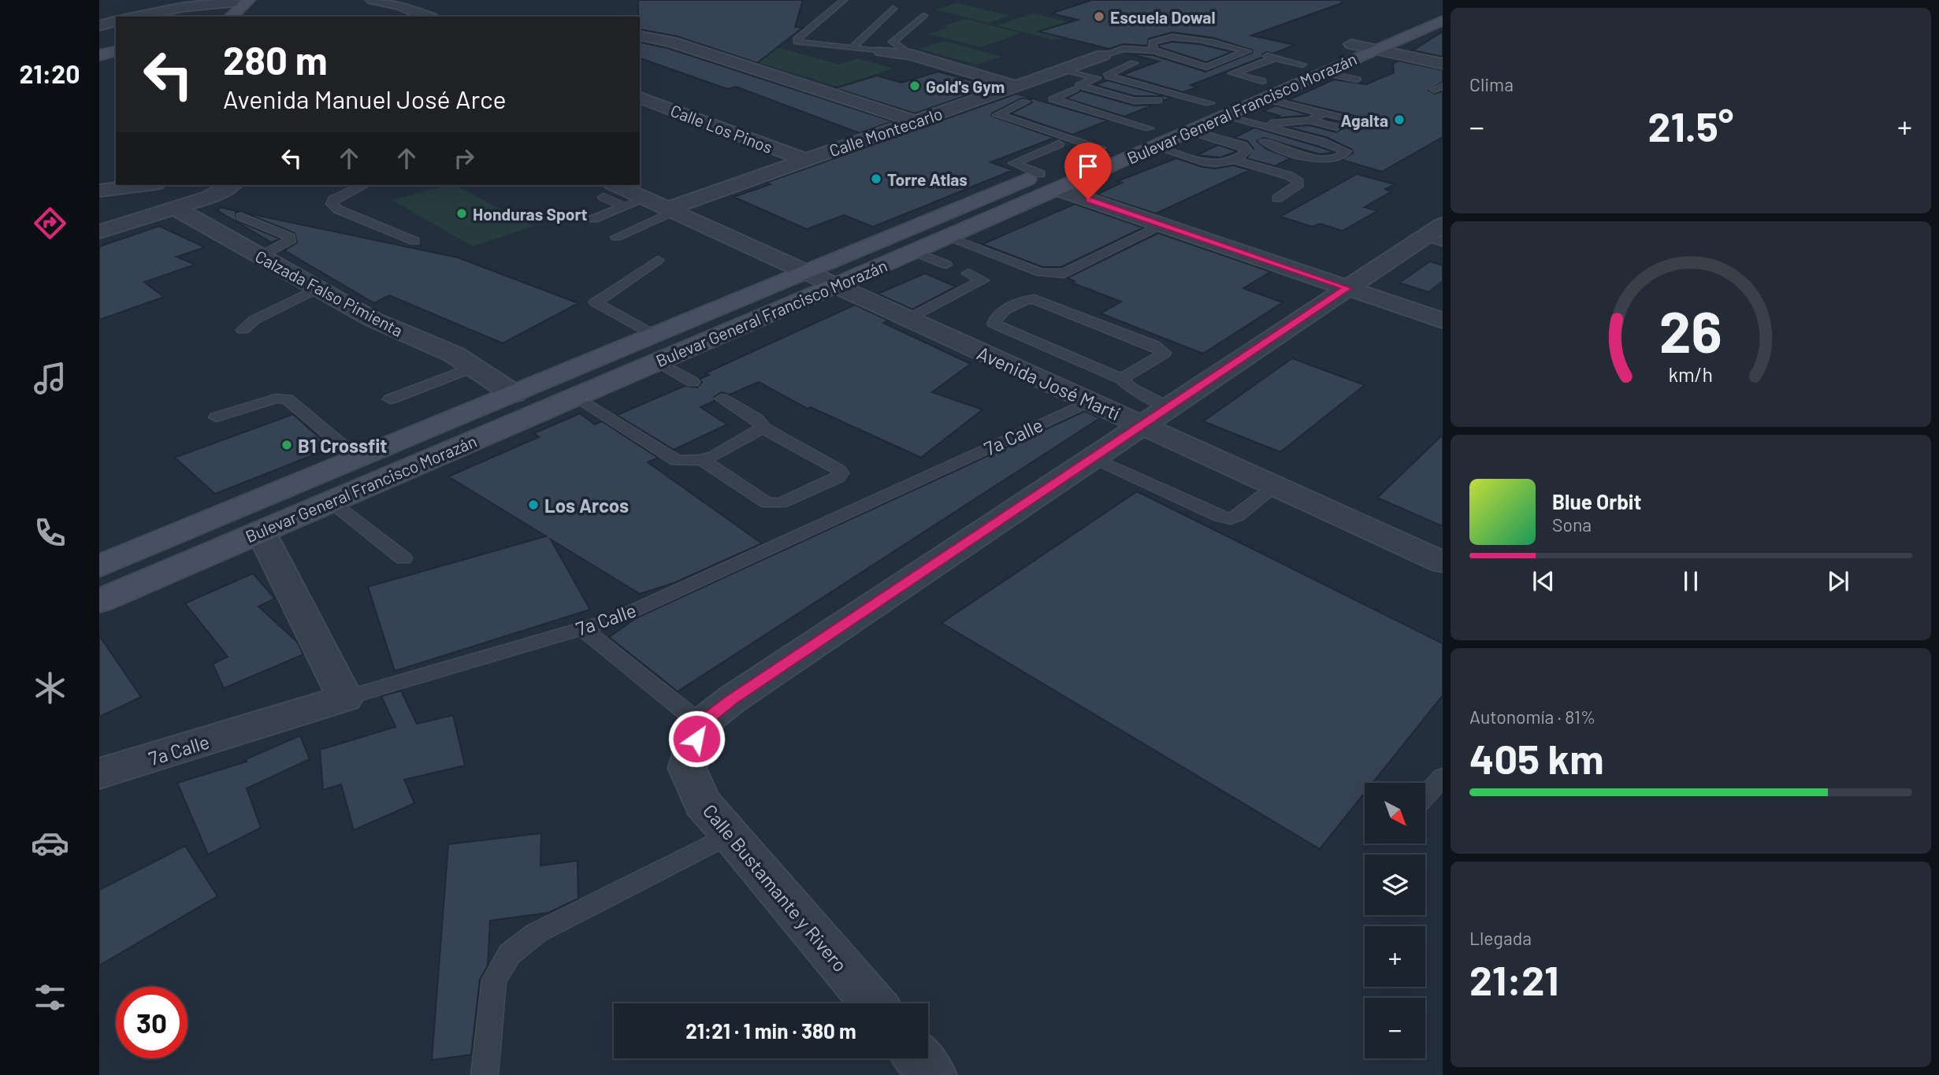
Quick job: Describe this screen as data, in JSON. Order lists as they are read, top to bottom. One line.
{"streets":{"main road":["Bulevar General Francisco Morazán"],"street":["Calle Los Pinos","Calle Montecarlo","Calzada Falso Pimienta","Avenida José Martí","7a Calle","Calle Bustamante y Rivero"]},"crossings":[["Bulevar General Francisco Morazán","Calzada Falso Pimienta"],["Bulevar General Francisco Morazán","Avenida José Martí"],["Calle Los Pinos","Calle Montecarlo"],["Calle Montecarlo","Avenida José Martí"],["Avenida José Martí","7a Calle"]],"places":["Escuela Dowal","Gold's Gym","Agalta","Torre Atlas","Honduras Sport","B1 Crossfit","Los Arcos"],"north":"bottom right","page":{"tabs":"21:20","tile":["Clima",["Autonomía · 81%","405 km"],["Llegada","21:21"]],"turn":["280 m","Avenida Manuel José Arce"],"heat":["−","21.5°","+"],"song":["Blue Orbit","Sona"],"map_buttons":["+","−"],"limit":"30","trip":"21:21 · 1 min · 380 m","gauge":["26","km/h"]}}
